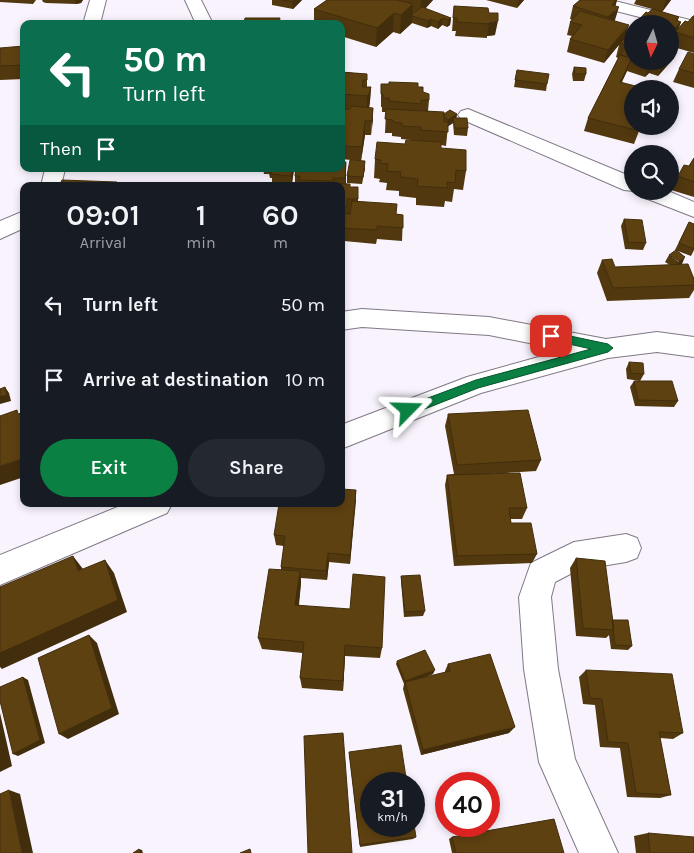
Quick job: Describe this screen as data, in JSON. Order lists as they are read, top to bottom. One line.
{"north":"bottom","page":{"turn":["50 m","Turn left"],"then":"Then","eta":["09:01","Arrival","1","min","60","m"],"list":[{"name":"Turn left","value":"50 m"},{"name":"Arrive at destination","value":"10 m"}],"buttons":["Exit","Share"],"speed":"31 km/h","limit":"40"}}
